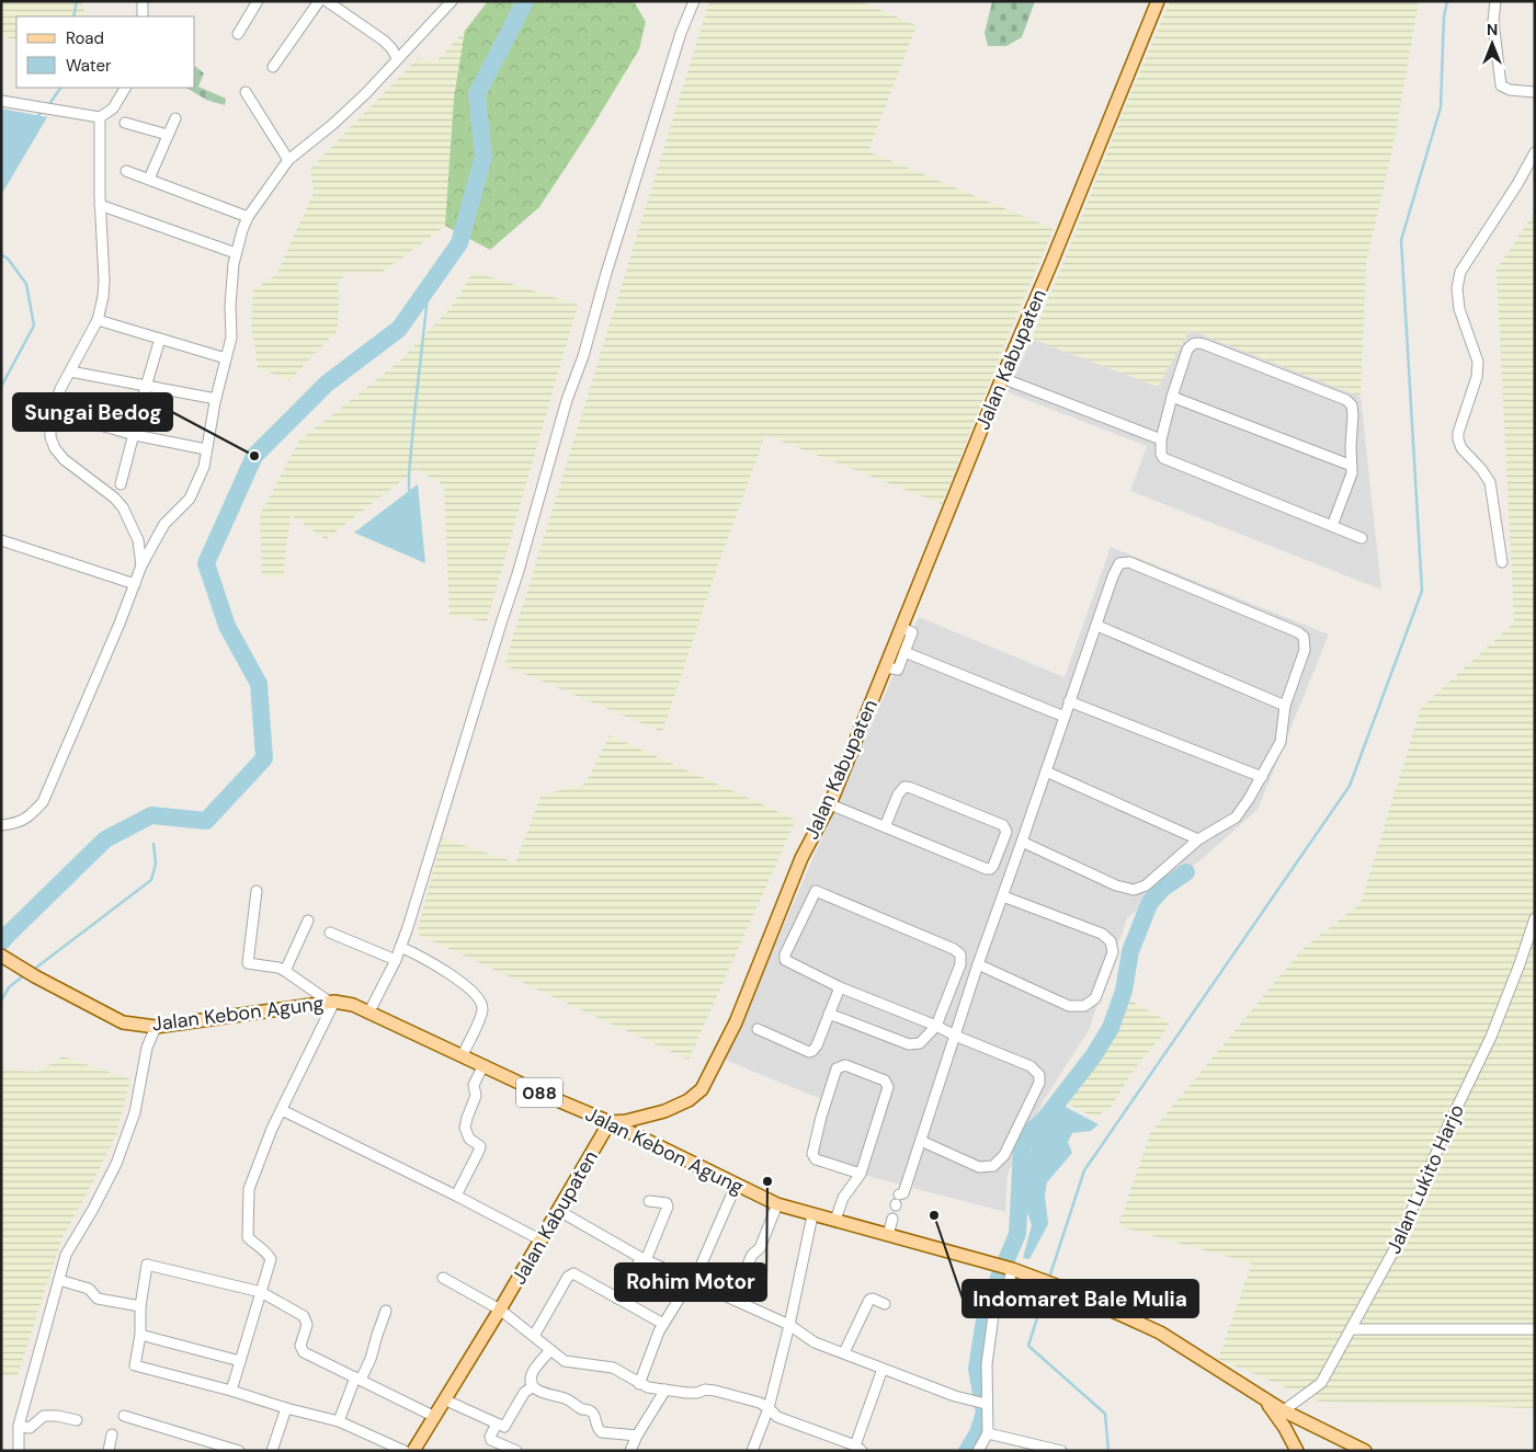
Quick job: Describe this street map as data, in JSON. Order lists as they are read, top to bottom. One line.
{"streets":{"main road":["Jalan Kabupaten","Jalan Kebon Agung","088"],"street":["Jalan Lukito Harjo"]},"crossings":[["Jalan Kabupaten","Jalan Kebon Agung"],["Jalan Kebon Agung","Jalan Lukito Harjo"]],"places":["Sungai Bedog","Rohim Motor","Indomaret Bale Mulia"],"legend":["Road","Water"],"north":"top"}
